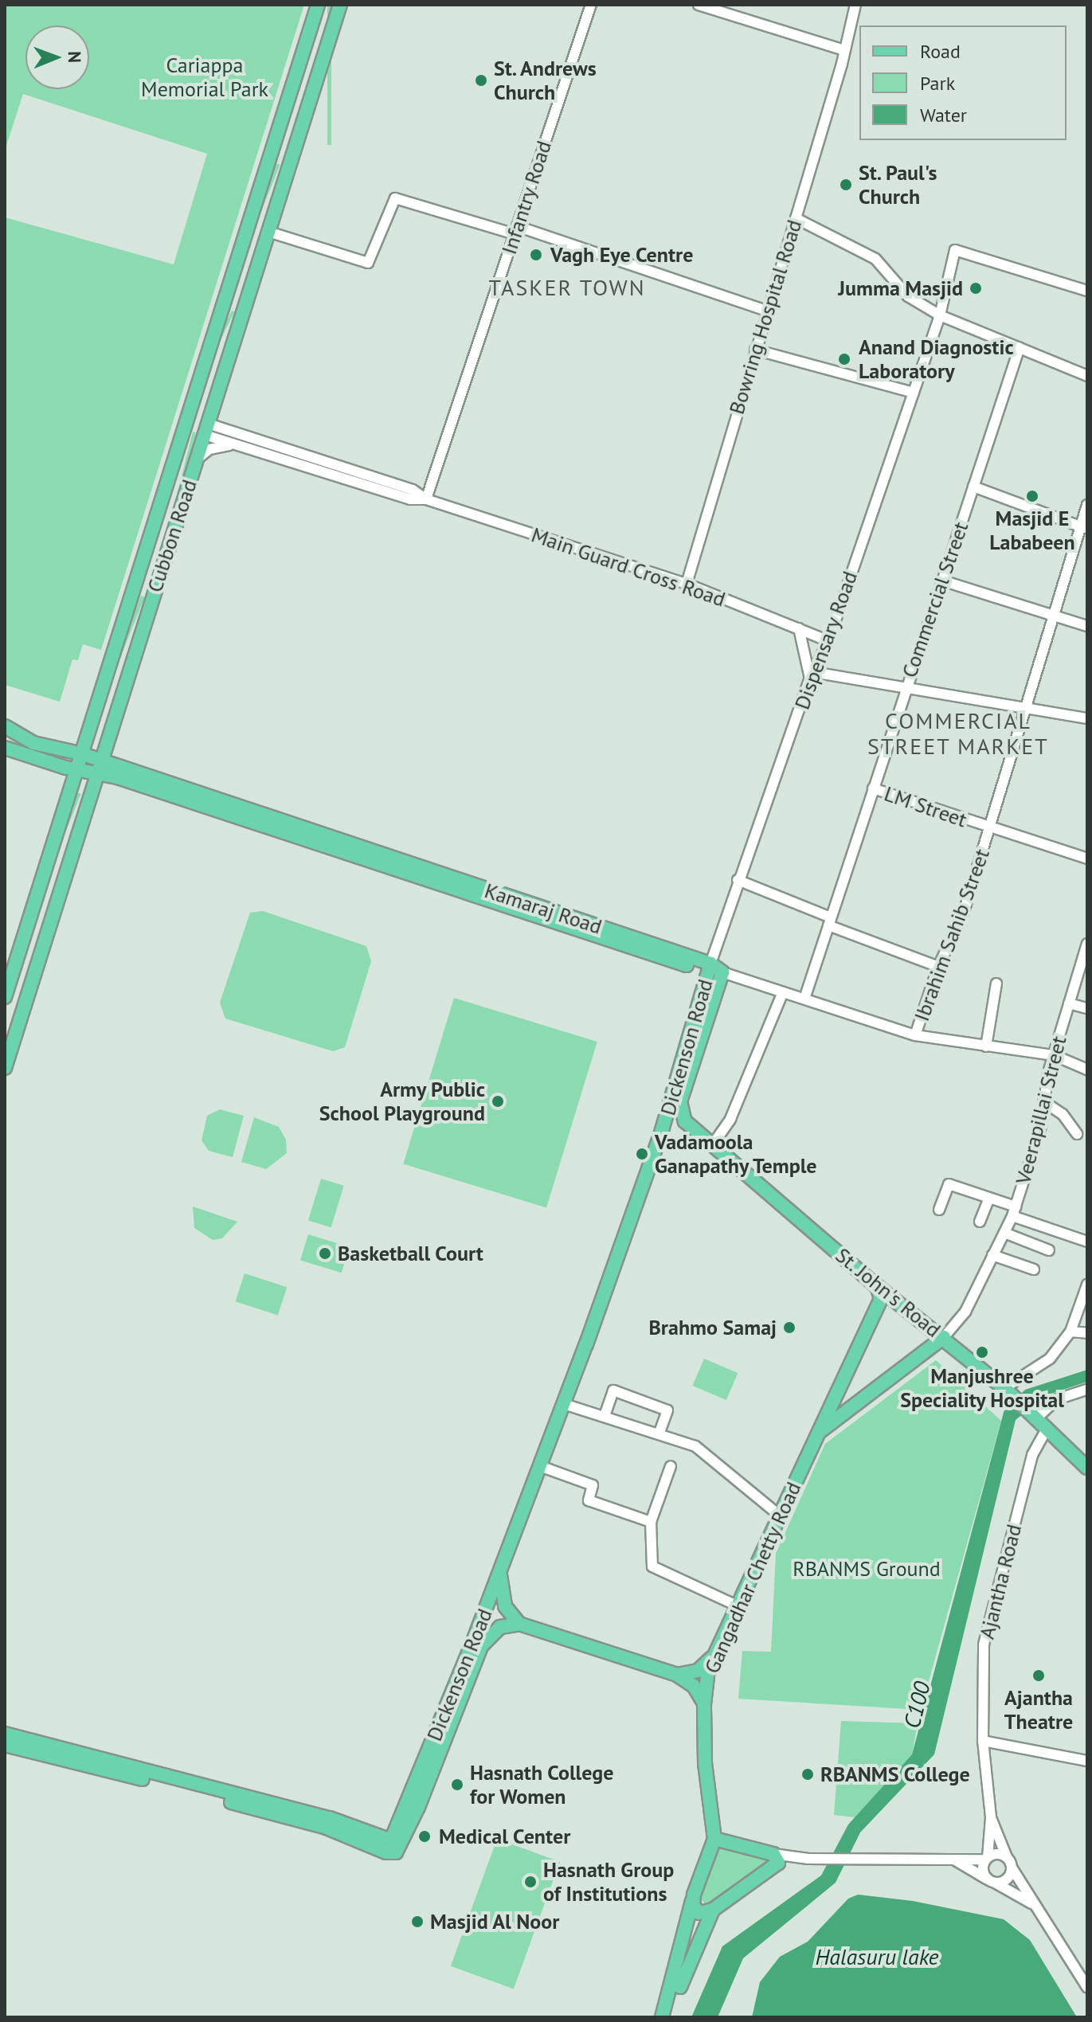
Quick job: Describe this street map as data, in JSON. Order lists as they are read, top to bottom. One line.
{"streets":{"main road":["Cubbon Road","Kamaraj Road","Dickenson Road","St. John's Road","Gangadhar Chetty Road"],"street":["Infantry Road","Bowring Hospital Road","Main Guard Cross Road","Commercial Street","Dispensary Road","LM Street","Ibrahim Sahib Street","Veerapillai Street","Ajantha Road"]},"crossings":[["Infantry Road","Main Guard Cross Road"],["Bowring Hospital Road","Main Guard Cross Road"],["Cubbon Road","Main Guard Cross Road"],["Cubbon Road","Kamaraj Road"],["Main Guard Cross Road","Dispensary Road"],["Commercial Street","LM Street"],["Commercial Street","Kamaraj Road"],["Dispensary Road","Kamaraj Road"],["Dispensary Road","Dickenson Road"],["LM Street","Ibrahim Sahib Street"],["Kamaraj Road","Ibrahim Sahib Street"],["Kamaraj Road","Dickenson Road"],["Kamaraj Road","Veerapillai Street"],["Dickenson Road","St. John's Road"],["Veerapillai Street","St. John's Road"],["Veerapillai Street","Gangadhar Chetty Road"],["St. John's Road","Gangadhar Chetty Road"],["St. John's Road","Ajantha Road"]],"districts":["TASKER TOWN","COMMERCIAL STREET MARKET"],"water":["C100","Halasuru lake"],"parks":["Cariappa Memorial Park","RBANMS Ground"],"places":["St. Andrews Church","St. Paul's Church","Vagh Eye Centre","Jumma Masjid","Anand Diagnostic Laboratory","Masjid E Lababeen","Army Public School Playground","Vadamoola Ganapathy Temple","Basketball Court","Brahmo Samaj","Manjushree Speciality Hospital","Ajantha Theatre","RBANMS College","Hasnath College for Women","Medical Center","Hasnath Group of Institutions","Masjid Al Noor"],"legend":["Road","Park","Water"],"north":"right"}
